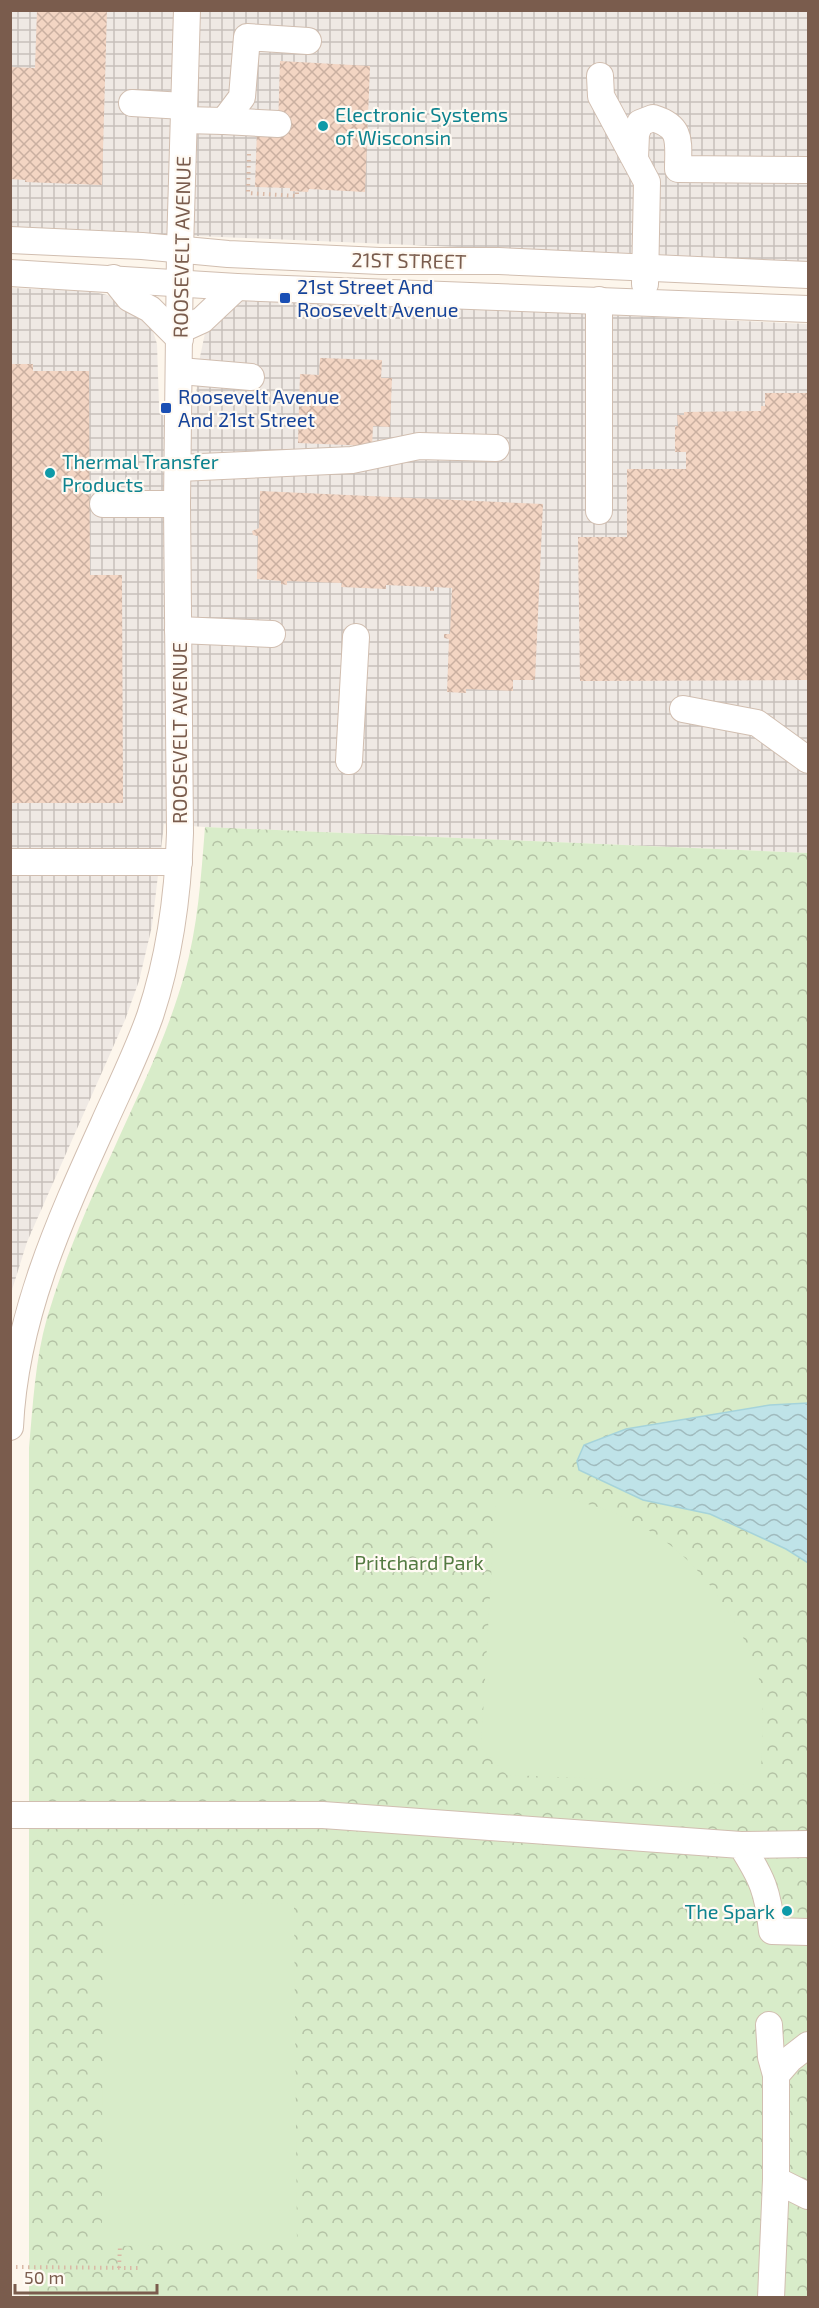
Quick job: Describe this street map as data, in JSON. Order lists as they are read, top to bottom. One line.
{"streets":{"street":["ROOSEVELT AVENUE","21ST STREET"]},"crossings":[["ROOSEVELT AVENUE","21ST STREET"]],"parks":["Pritchard Park"],"places":{"other":["Electronic Systems of Wisconsin","Thermal Transfer Products","The Spark"],"transit":["21st Street And Roosevelt Avenue","Roosevelt Avenue And 21st Street"]},"scale_bar":"50 m"}
